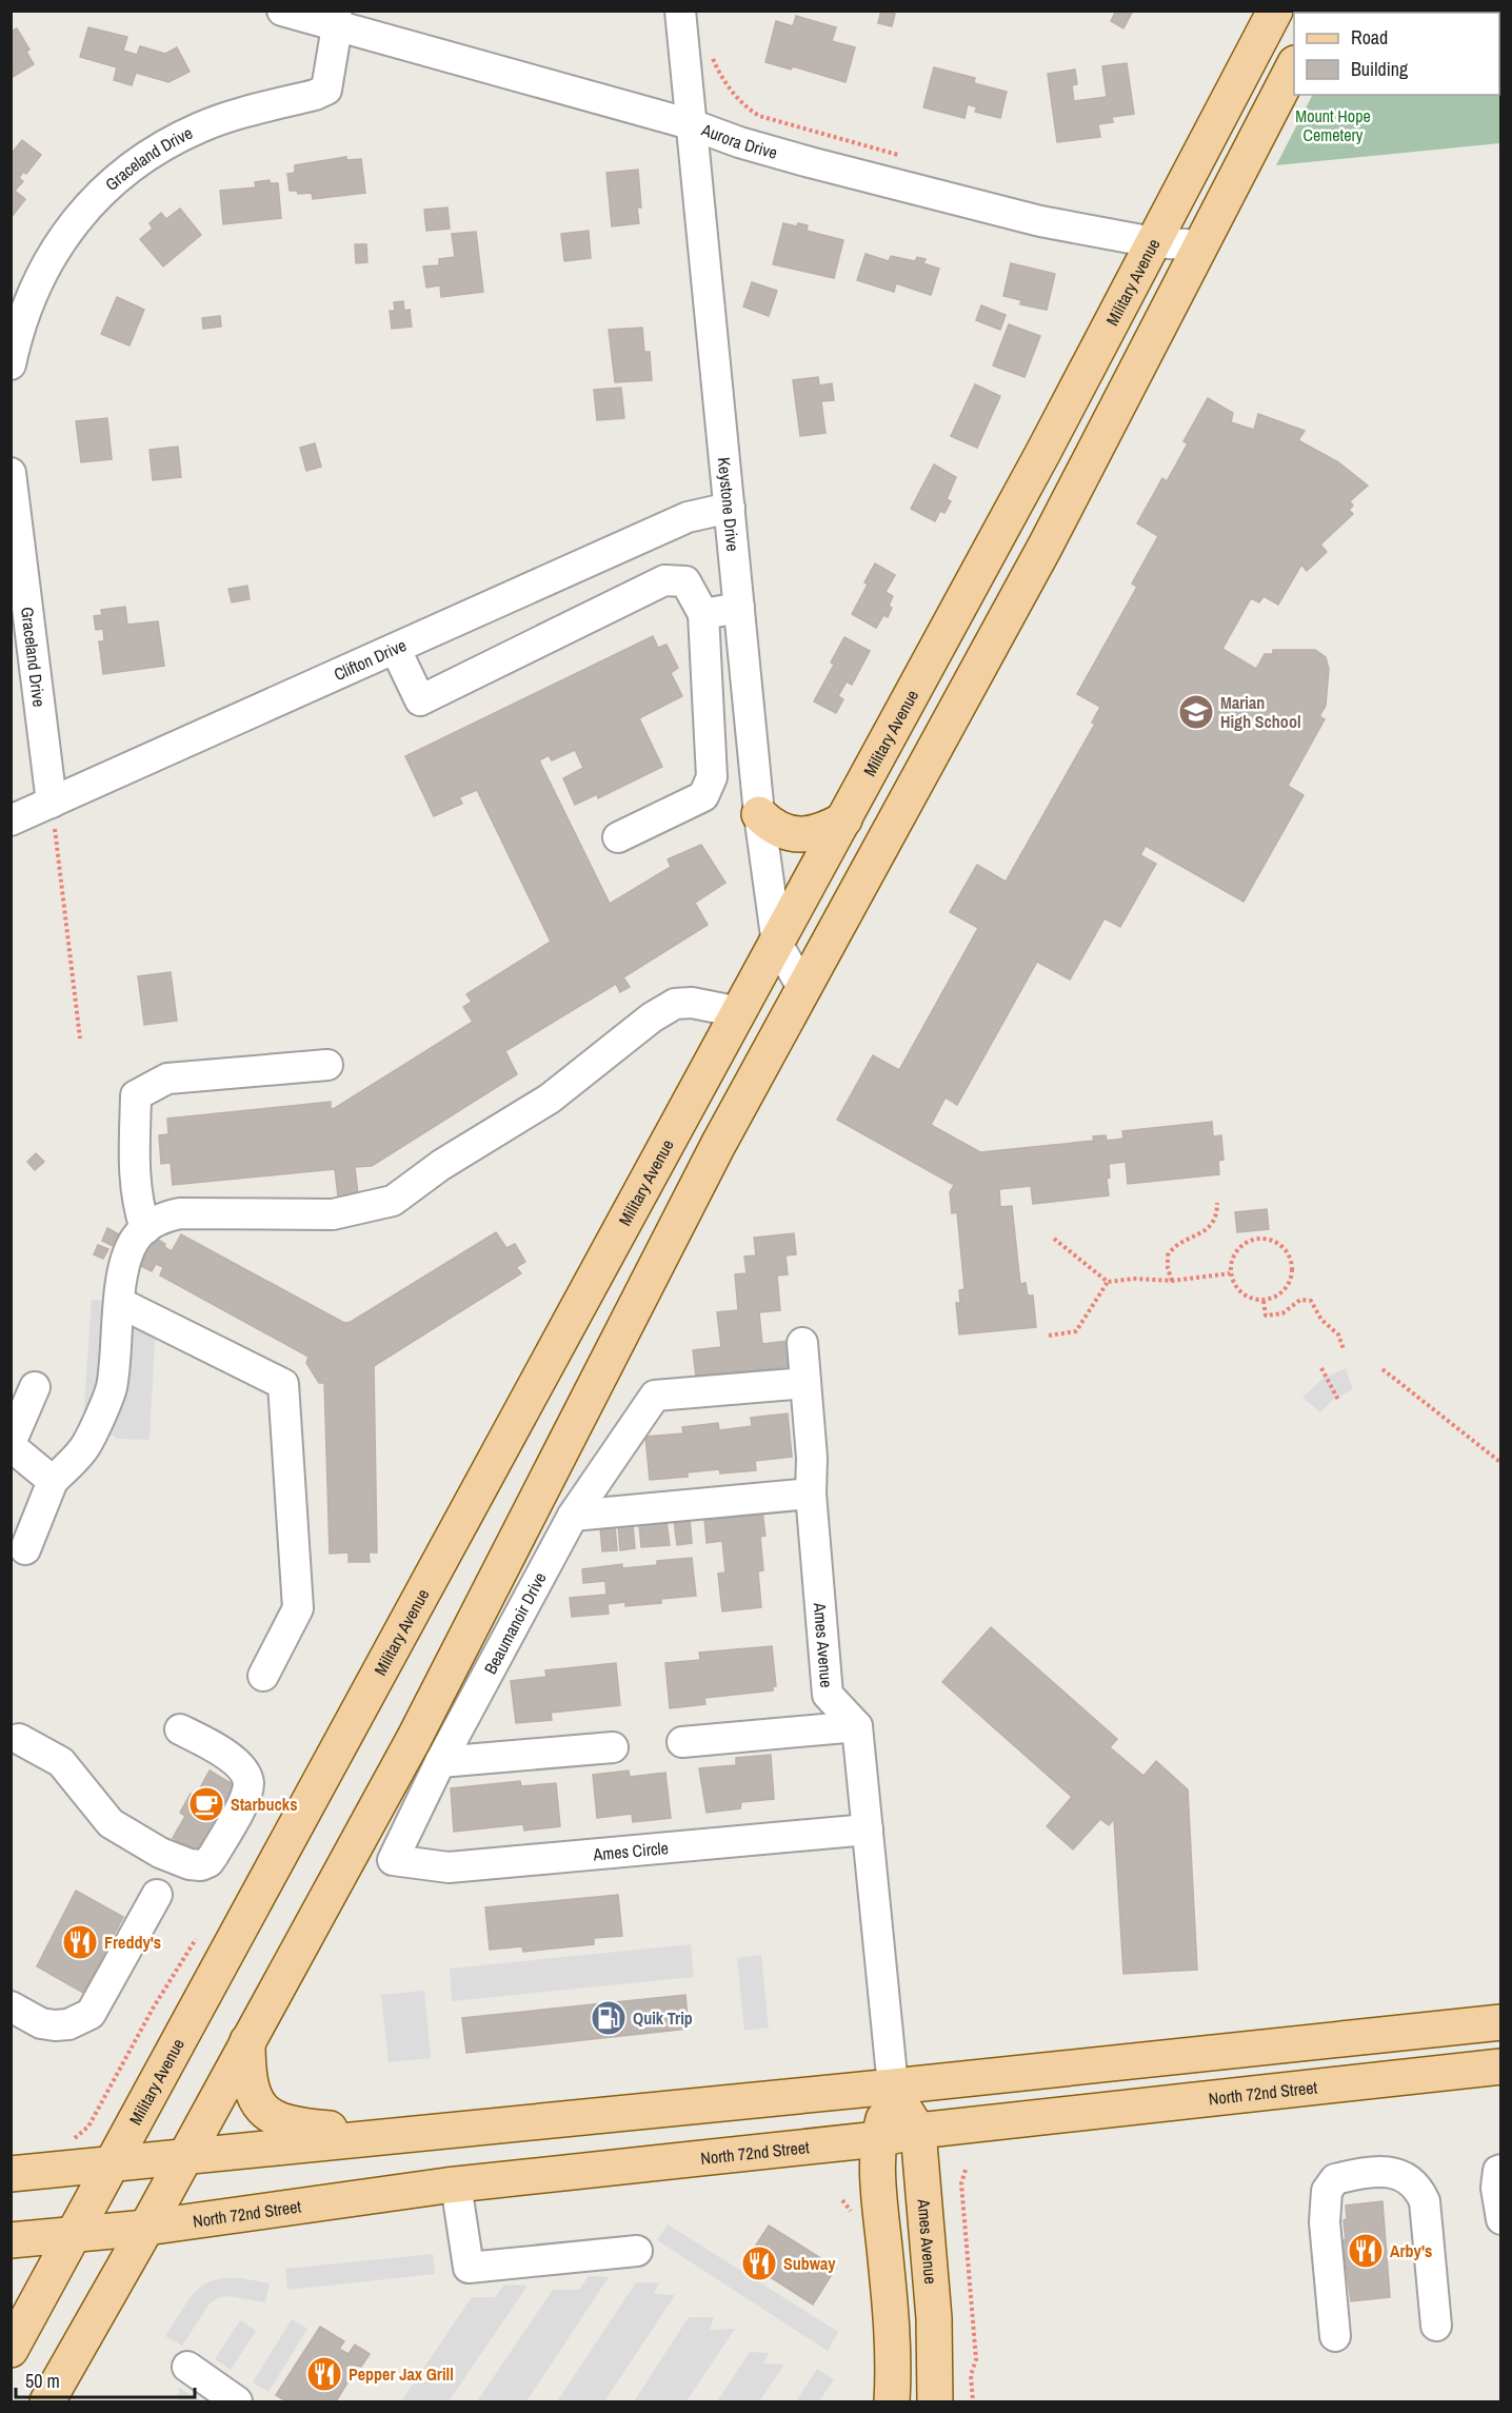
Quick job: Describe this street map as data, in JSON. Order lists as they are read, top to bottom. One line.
{"streets":{"main road":["Military Avenue","Ames Avenue","North 72nd Street"],"street":["Aurora Drive","Graceland Drive","Keystone Drive","Clifton Drive","Beaumanoir Drive","Ames Circle"]},"crossings":[["Aurora Drive","Graceland Drive"],["Aurora Drive","Military Avenue"],["Aurora Drive","Keystone Drive"],["Graceland Drive","Clifton Drive"],["Military Avenue","Keystone Drive"],["Military Avenue","North 72nd Street"],["Keystone Drive","Clifton Drive"],["Beaumanoir Drive","Ames Avenue"],["Beaumanoir Drive","Ames Circle"],["Ames Avenue","Ames Circle"],["Ames Avenue","North 72nd Street"]],"parks":["Mount Hope Cemetery"],"places":{"school or university":["Marian High School"],"cafe":["Starbucks"],"restaurant":["Freddy's","Arby's","Subway","Pepper Jax Grill"],"fuel station":["Quik Trip"]},"legend":["Road","Building"],"scale_bar":"50 m"}
